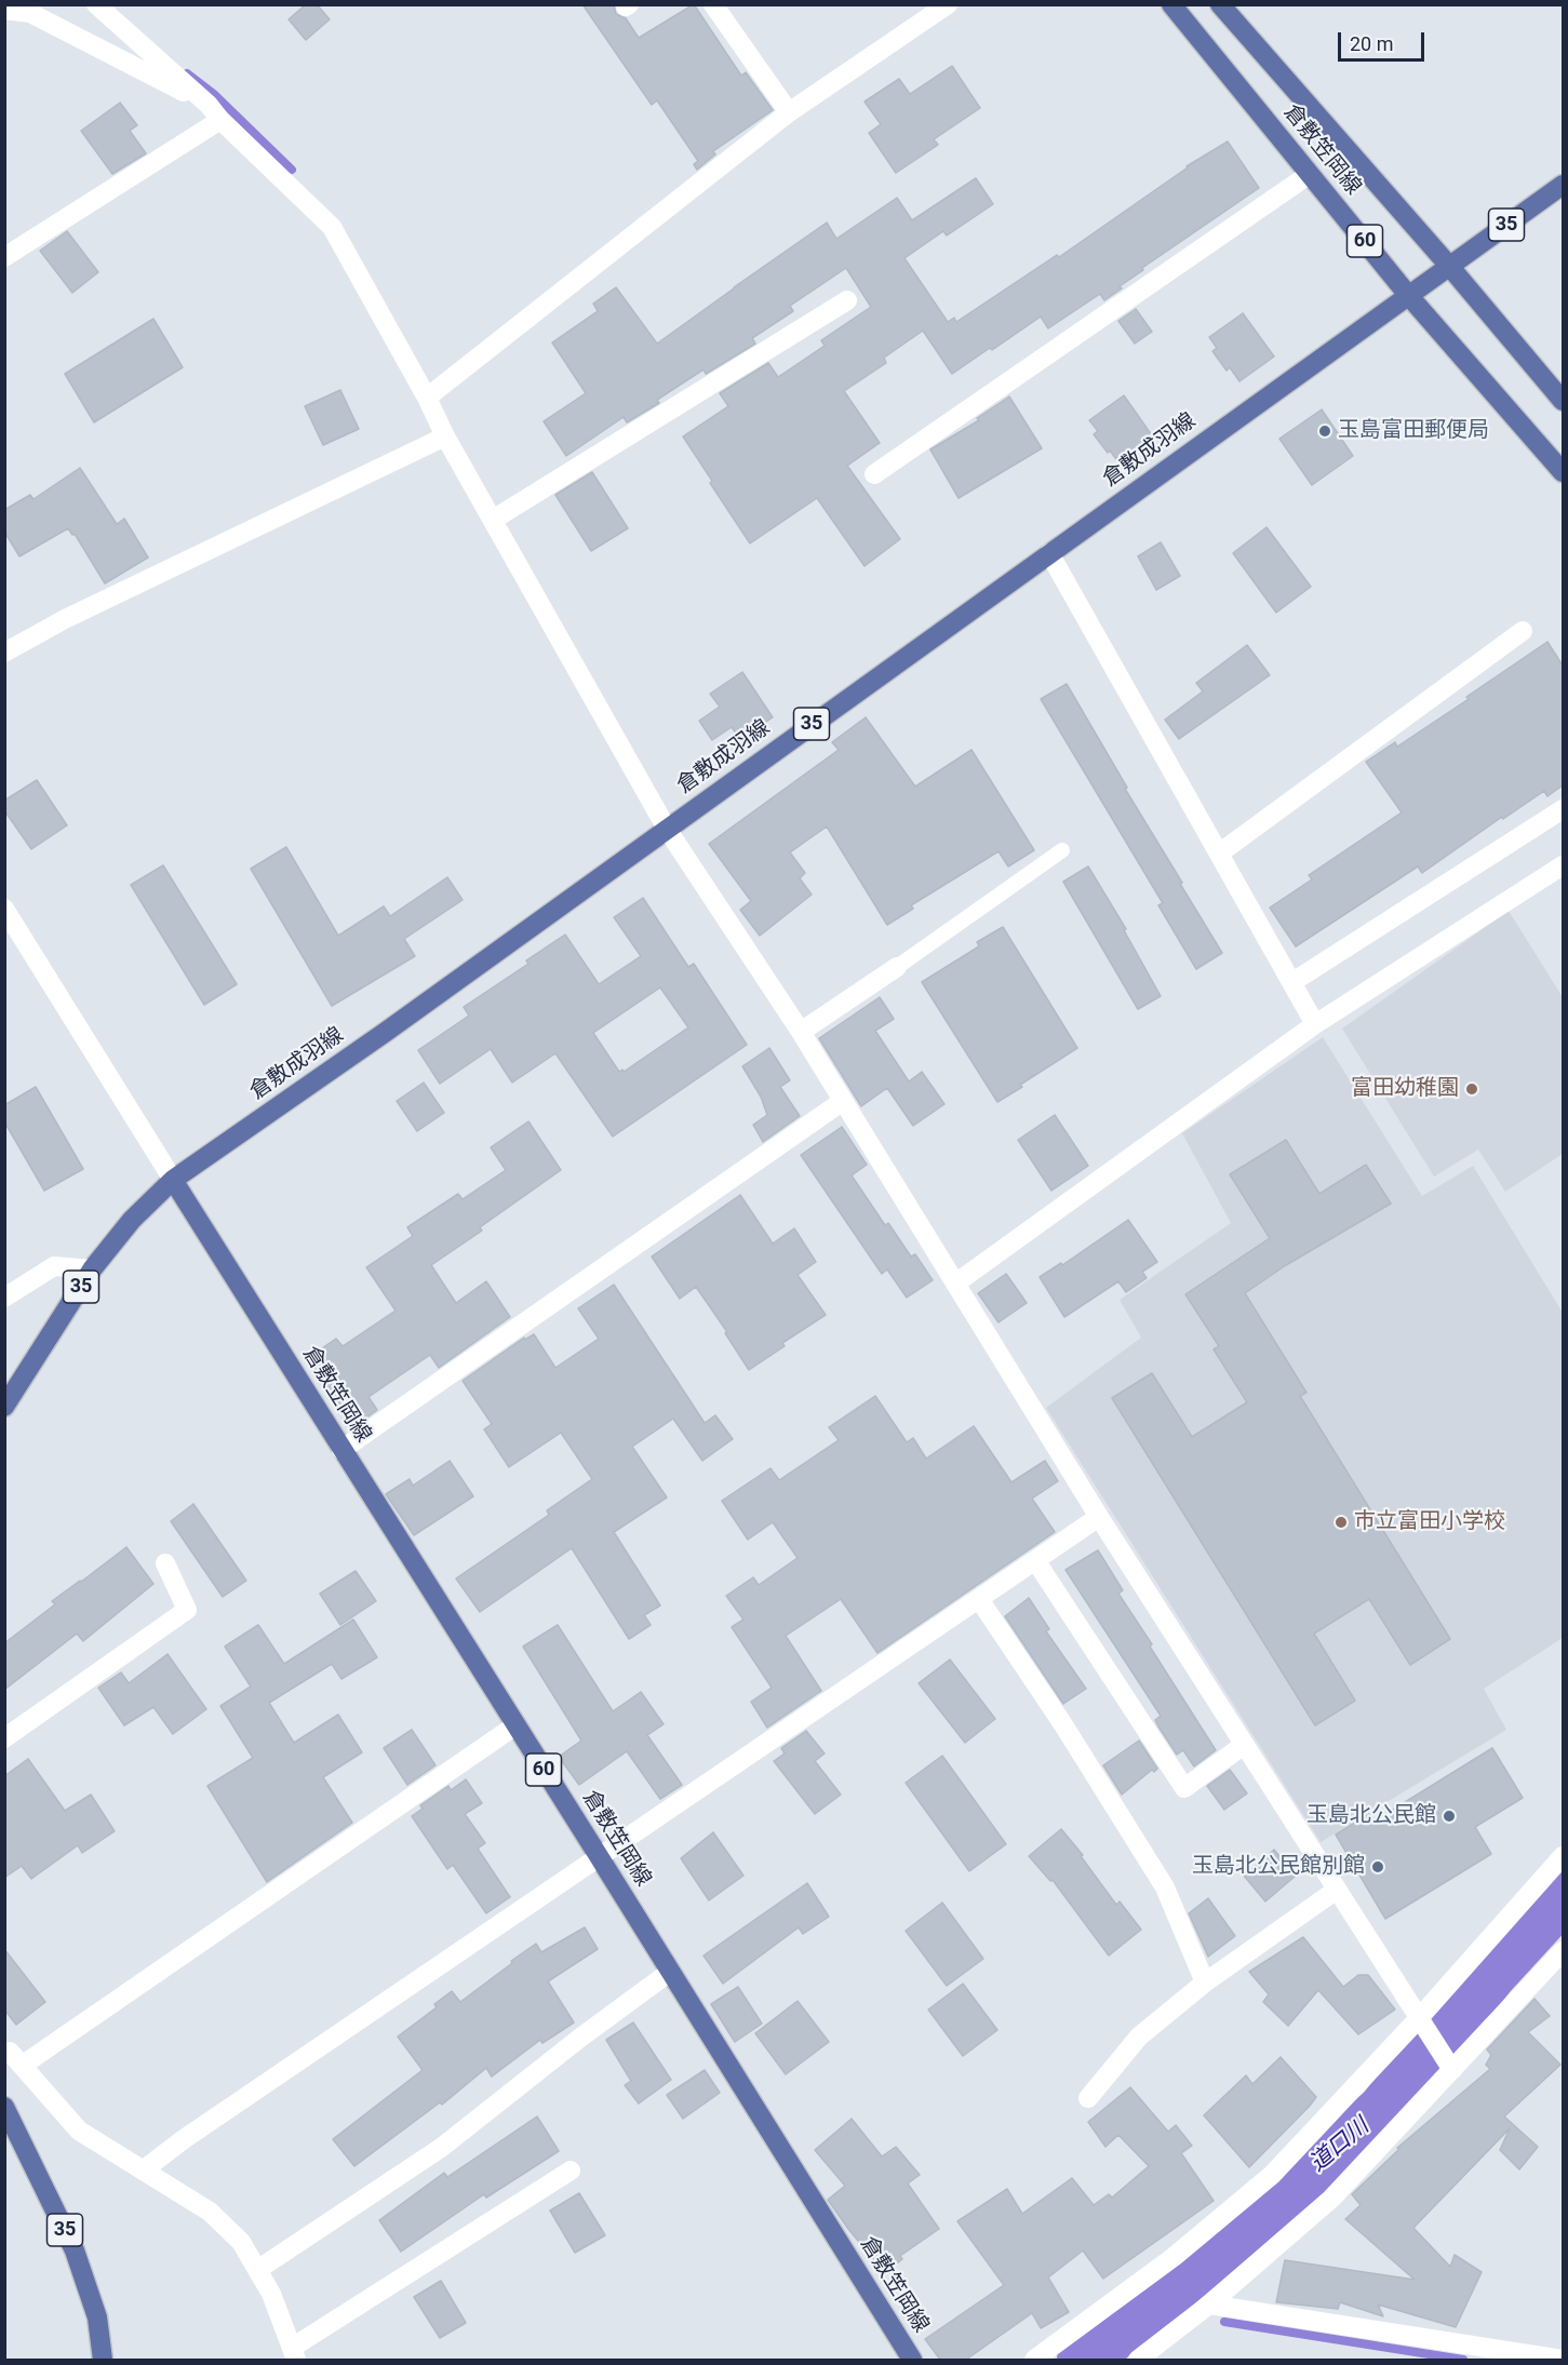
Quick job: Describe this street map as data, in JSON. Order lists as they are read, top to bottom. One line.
{"streets":{"main road":["倉敷笠岡線","35","60","倉敷成羽線"]},"crossings":[["倉敷笠岡線","倉敷成羽線"]],"water":["道口川"],"places":["玉島富田郵便局","富田幼稚園","市立富田小学校","玉島北公民館","玉島北公民館別館"],"scale_bar":"20 m"}
